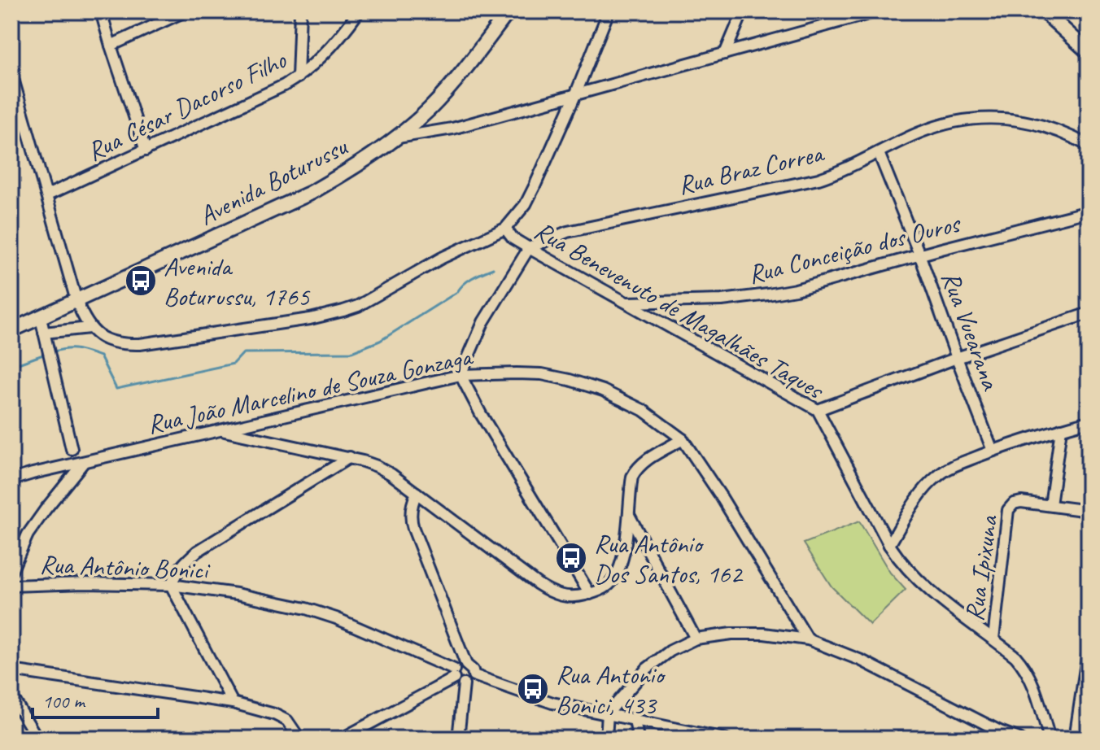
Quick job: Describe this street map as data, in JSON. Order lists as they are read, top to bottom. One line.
{"streets":{"main road":["Avenida Boturussu"],"street":["Rua César Dacorso Filho","Rua Braz Correa","Rua Conceição dos Ouros","Rua Benevenuto de Magalhães Taques","Rua Vuearana","Rua João Marcelino de Souza Gonzaga","Rua Antônio Bonici","Rua Ipixuna"]},"crossings":[["Rua Braz Correa","Rua Benevenuto de Magalhães Taques"],["Rua Braz Correa","Rua Vuearana"],["Rua Conceição dos Ouros","Rua Benevenuto de Magalhães Taques"],["Rua Conceição dos Ouros","Rua Vuearana"],["Rua Benevenuto de Magalhães Taques","Rua Ipixuna"]],"places":{"bus stop":["Avenida Boturussu, 1765","Rua Antônio Dos Santos, 162","Rua Antonio Bonici, 433"]},"scale_bar":"100 m"}
